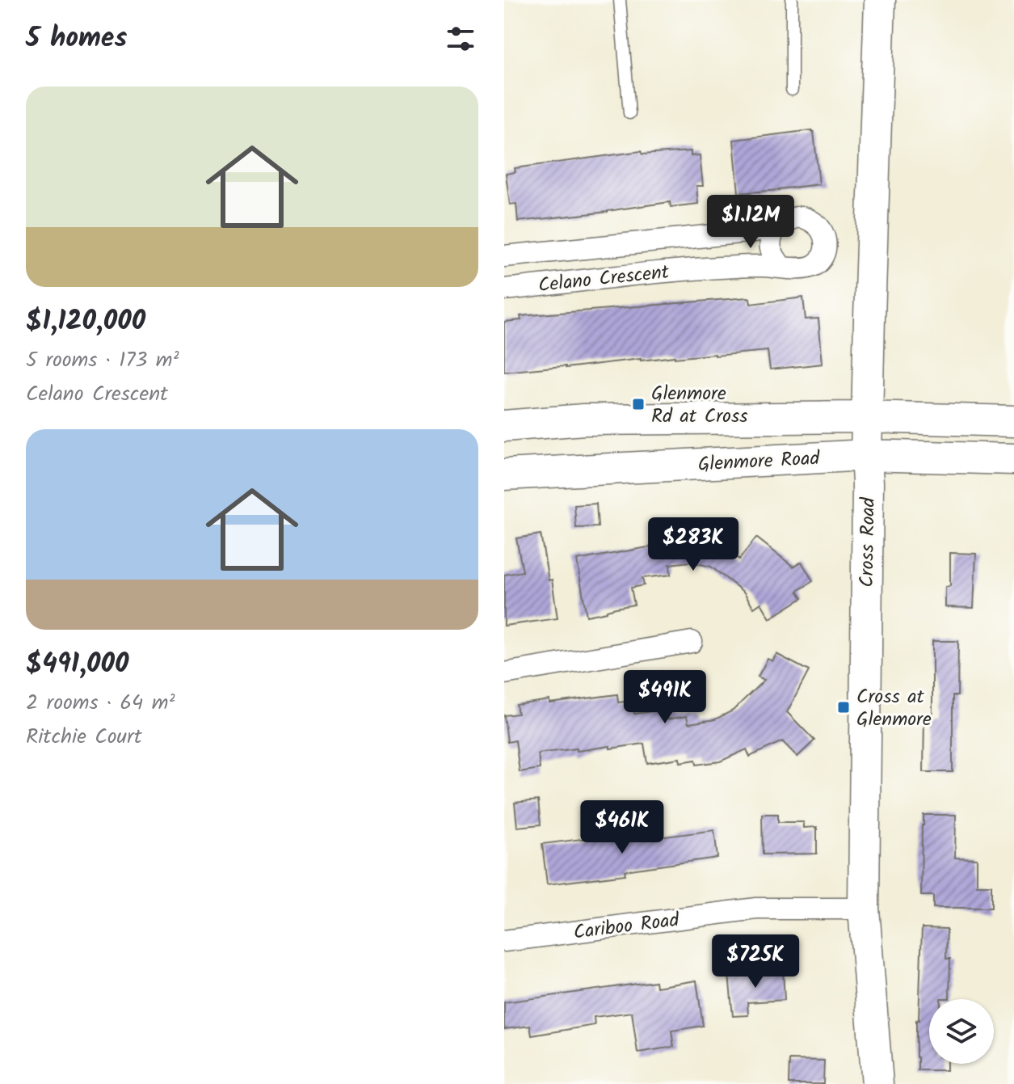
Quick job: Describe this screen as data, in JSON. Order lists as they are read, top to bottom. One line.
{"streets":{"street":["Celano Crescent","Glenmore Road","Cross Road","Cariboo Road"]},"crossings":[["Glenmore Road","Cross Road"],["Cross Road","Cariboo Road"]],"places":{"transit":["Glenmore Rd at Cross","Cross at Glenmore"]},"page":{"heading":"5 homes","list":[{"name":"$1,120,000","note":"5 rooms · 173 m² · Celano Crescent"},{"name":"$491,000","note":"2 rooms · 64 m² · Ritchie Court"}],"price":["$1.12M","$283K","$491K","$461K","$725K"]}}
